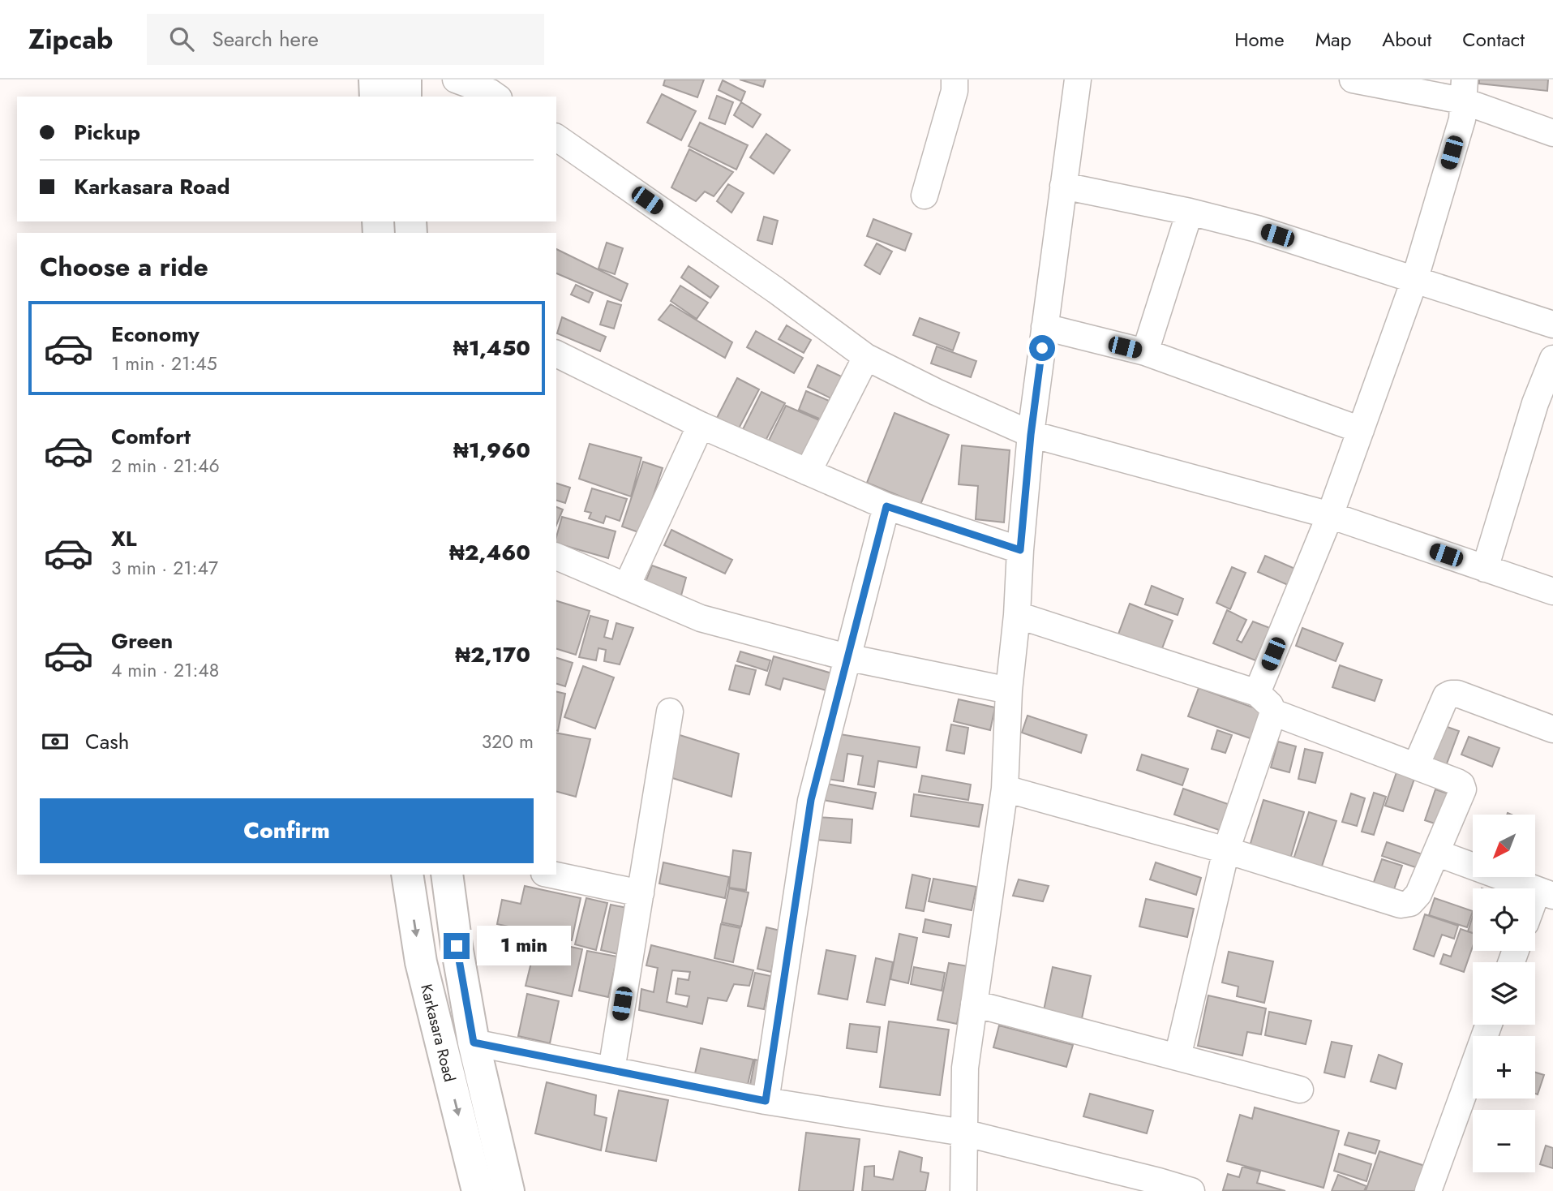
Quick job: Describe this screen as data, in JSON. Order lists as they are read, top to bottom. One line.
{"streets":{"main road":["Karkasara Road"]},"north":"bottom left","page":{"header":"Zipcab","search":"Search here","nav":["Home","Map","About","Contact"],"banner":["Pickup","Karkasara Road"],"heading":"Choose a ride","list":[{"name":"Economy","note":"1 min · 21:45","value":"₦1,450"},{"name":"Comfort","note":"2 min · 21:46","value":"₦1,960"},{"name":"XL","note":"3 min · 21:47","value":"₦2,460"},{"name":"Green","note":"4 min · 21:48","value":"₦2,170"}],"pay":["Cash","320 m"],"buttons":"Confirm","map_buttons":["+","−"],"bubble":"1 min"}}
